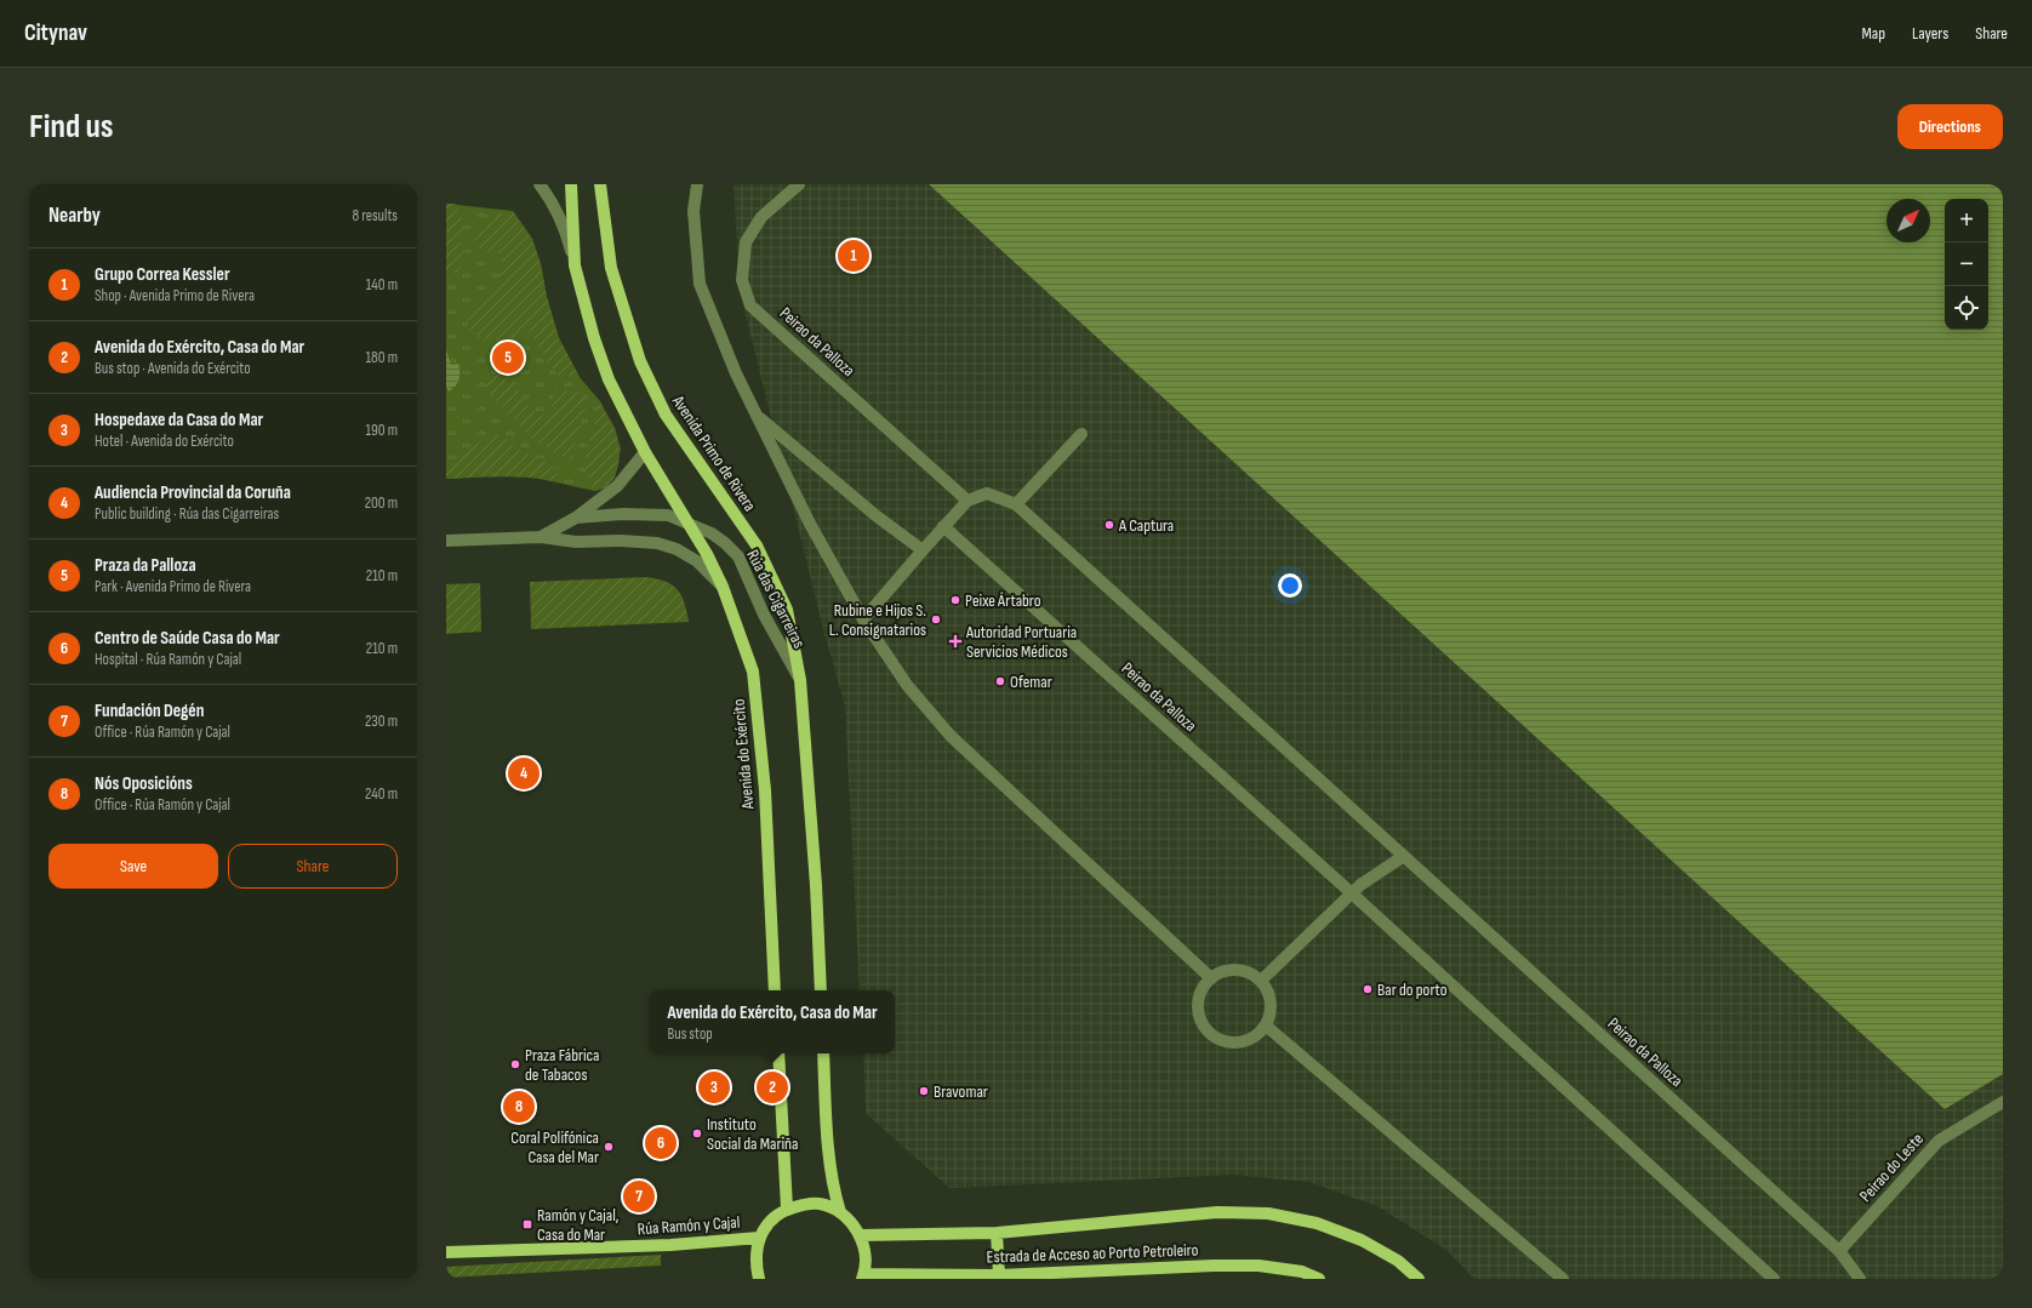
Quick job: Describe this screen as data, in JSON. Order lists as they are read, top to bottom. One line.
{"streets":{"main road":["Avenida Primo de Rivera","Avenida do Exército","Rúa Ramón y Cajal","Estrada de Acceso ao Porto Petroleiro"],"street":["Peirao da Palloza","Rúa das Cigarreiras","Peirao do Leste"]},"crossings":[["Peirao da Palloza","Peirao do Leste"],["Avenida Primo de Rivera","Rúa das Cigarreiras"],["Rúa das Cigarreiras","Avenida do Exército"]],"places":{"other":["A Captura","Peixe Ártabro","Rubine e Hijos S. L. Consignatarios","Ofemar","Bar do porto","Praza Fábrica de Tabacos","Bravomar","Instituto Social da Mariña","Coral Polifónica Casa del Mar"],"health":["Autoridad Portuaria Servicios Médicos"],"transit":["Ramón y Cajal, Casa do Mar"]},"north":"top right","page":{"header":"Citynav","nav":["Map","Layers","Share"],"buttons":["Directions",["Save","Share"]],"title":"Find us","heading":["Nearby","8 results"],"map_buttons":["+","−"],"pins":["1","5","4","2","3","8","6","7"],"list":[{"mark":"1","name":"Grupo Correa Kessler","note":"Shop · Avenida Primo de Rivera","value":"140 m"},{"mark":"2","name":"Avenida do Exército, Casa do Mar","note":"Bus stop · Avenida do Exército","value":"180 m"},{"mark":"3","name":"Hospedaxe da Casa do Mar","note":"Hotel · Avenida do Exército","value":"190 m"},{"mark":"4","name":"Audiencia Provincial da Coruña","note":"Public building · Rúa das Cigarreiras","value":"200 m"},{"mark":"5","name":"Praza da Palloza","note":"Park · Avenida Primo de Rivera","value":"210 m"},{"mark":"6","name":"Centro de Saúde Casa do Mar","note":"Hospital · Rúa Ramón y Cajal","value":"210 m"},{"mark":"7","name":"Fundación Degén","note":"Office · Rúa Ramón y Cajal","value":"230 m"},{"mark":"8","name":"Nós Oposicións","note":"Office · Rúa Ramón y Cajal","value":"240 m"}],"popup":["Avenida do Exército, Casa do Mar","Bus stop"]}}
